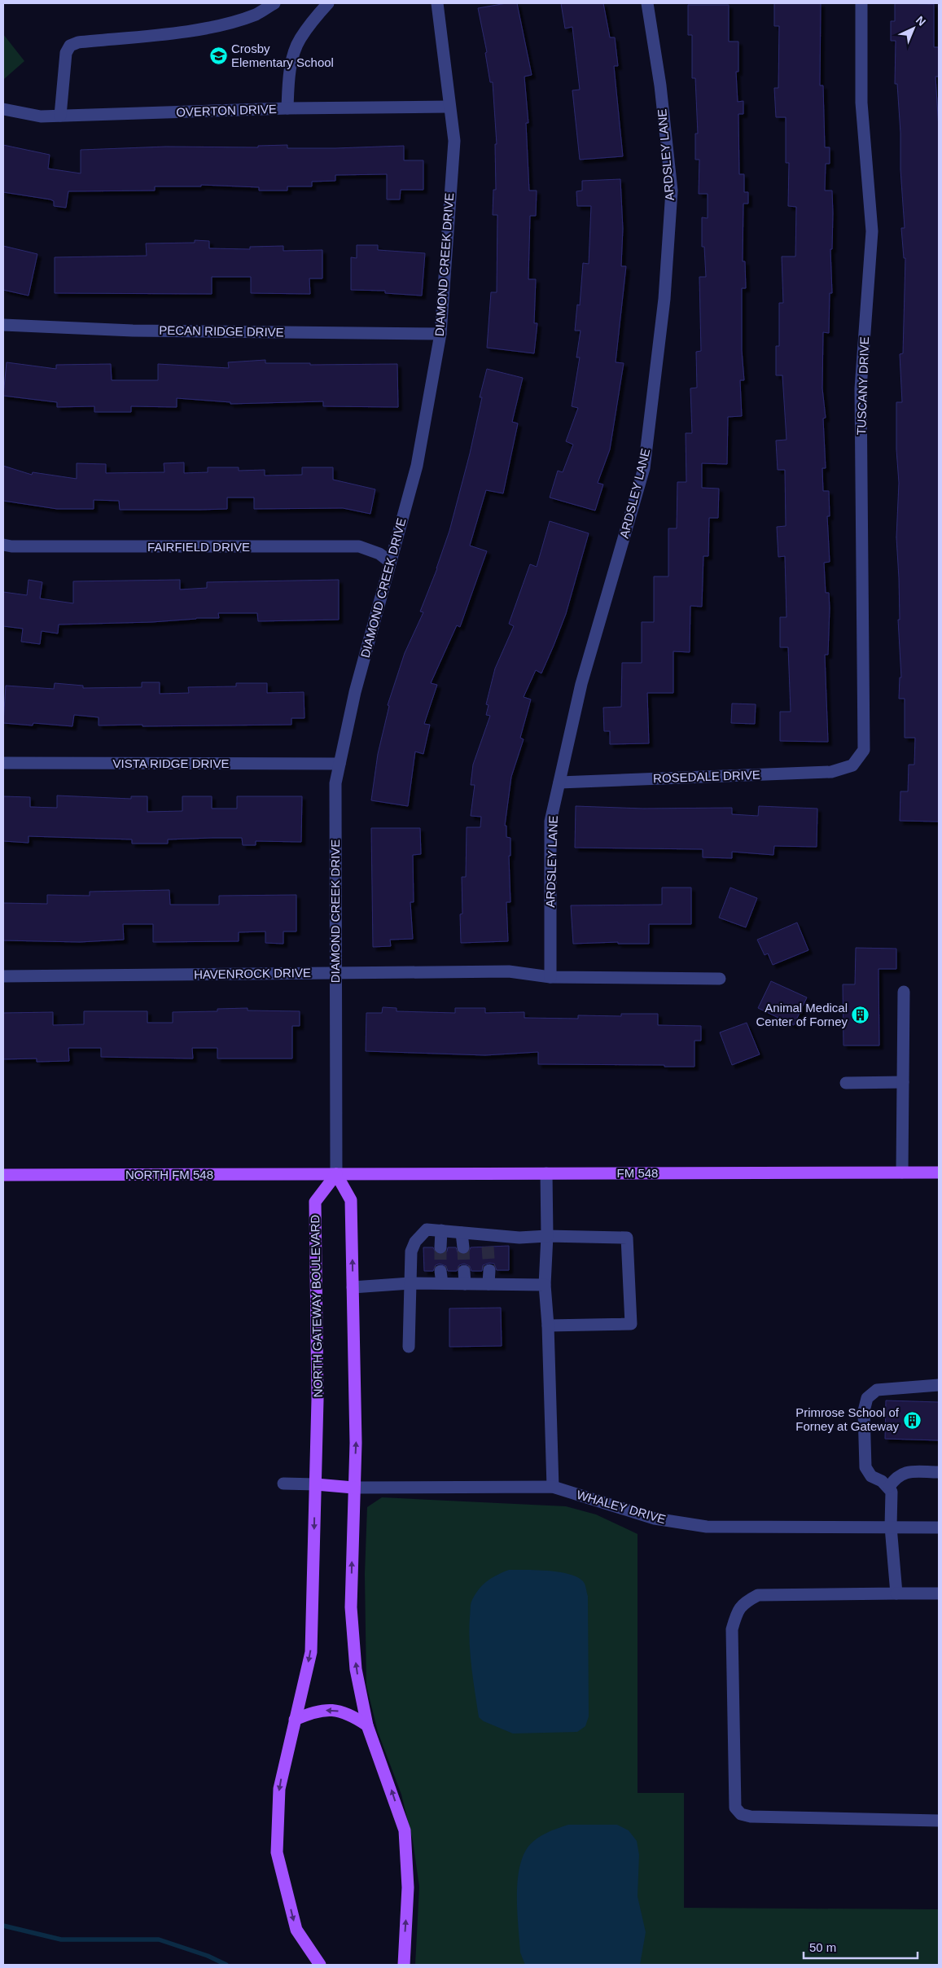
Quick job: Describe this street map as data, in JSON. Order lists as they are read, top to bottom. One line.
{"streets":{"main road":["FM 548","NORTH FM 548","NORTH GATEWAY BOULEVARD"],"street":["OVERTON DRIVE","ARDSLEY LANE","DIAMOND CREEK DRIVE","PECAN RIDGE DRIVE","TUSCANY DRIVE","FAIRFIELD DRIVE","VISTA RIDGE DRIVE","ROSEDALE DRIVE","HAVENROCK DRIVE","WHALEY DRIVE"]},"crossings":[["OVERTON DRIVE","DIAMOND CREEK DRIVE"],["ARDSLEY LANE","ROSEDALE DRIVE"],["ARDSLEY LANE","HAVENROCK DRIVE"],["DIAMOND CREEK DRIVE","PECAN RIDGE DRIVE"],["DIAMOND CREEK DRIVE","FAIRFIELD DRIVE"],["DIAMOND CREEK DRIVE","VISTA RIDGE DRIVE"],["DIAMOND CREEK DRIVE","HAVENROCK DRIVE"],["DIAMOND CREEK DRIVE","FM 548"],["DIAMOND CREEK DRIVE","NORTH FM 548"],["DIAMOND CREEK DRIVE","NORTH GATEWAY BOULEVARD"],["TUSCANY DRIVE","ROSEDALE DRIVE"],["FM 548","NORTH FM 548"],["FM 548","NORTH GATEWAY BOULEVARD"],["NORTH FM 548","NORTH GATEWAY BOULEVARD"]],"places":{"school or university":["Crosby Elementary School"],"building":["Animal Medical Center of Forney","Primrose School of Forney at Gateway"]},"scale_bar":"50 m","north":"top right"}
